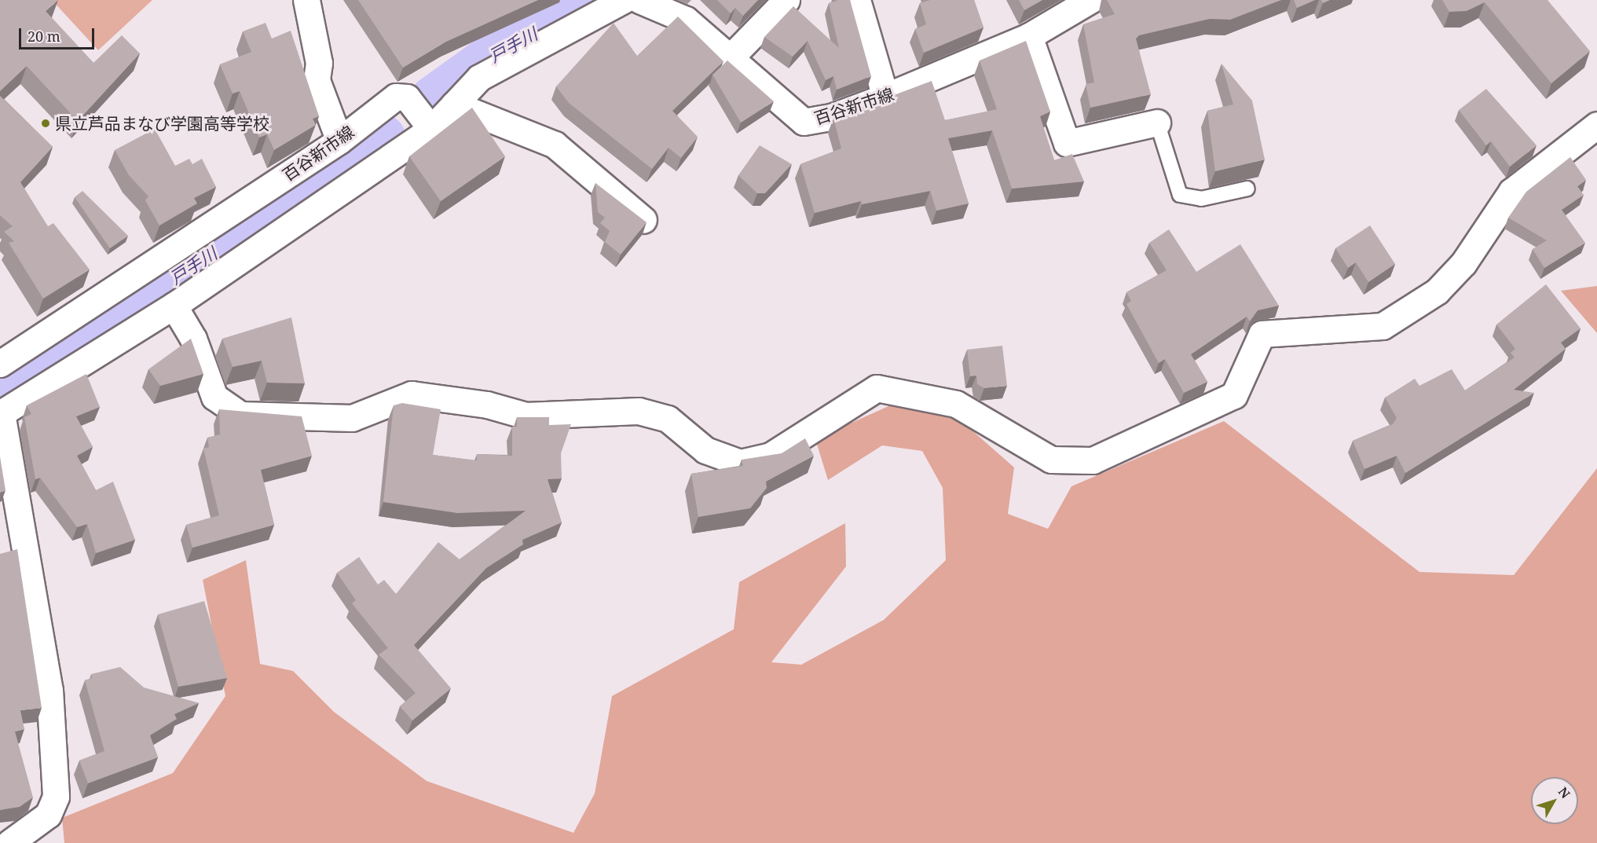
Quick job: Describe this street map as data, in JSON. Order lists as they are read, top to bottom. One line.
{"streets":{"street":["百谷新市線"]},"water":["戸手川"],"places":["県立芦品まなび学園高等学校"],"scale_bar":"20 m","north":"top right"}
